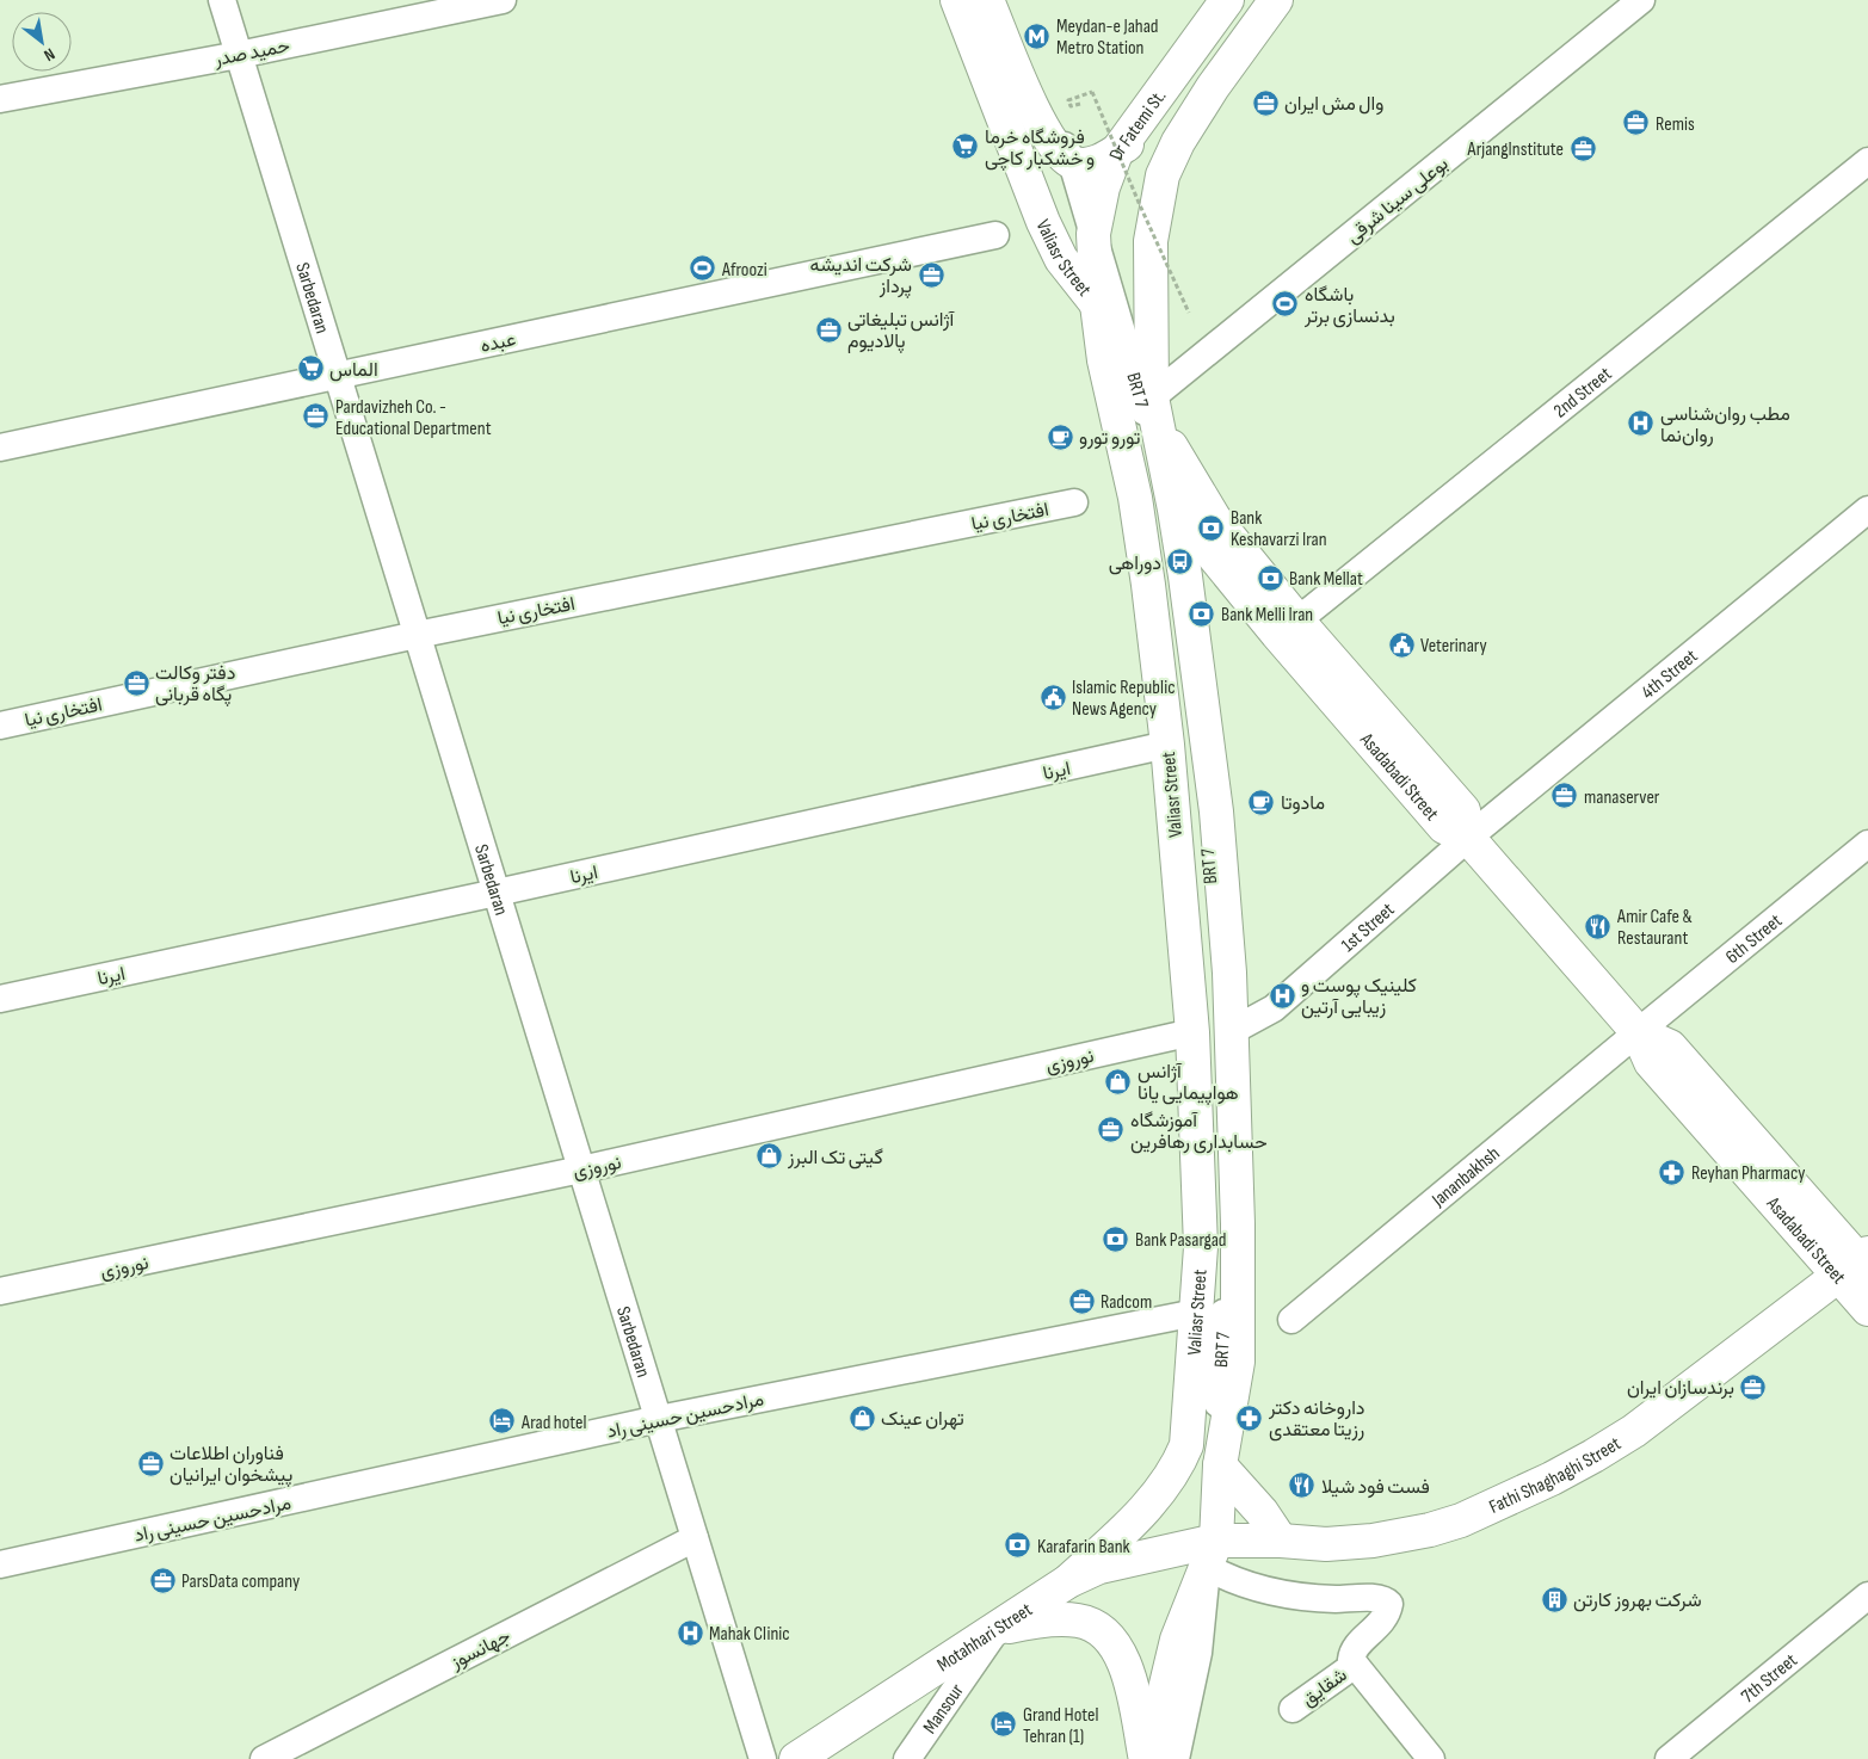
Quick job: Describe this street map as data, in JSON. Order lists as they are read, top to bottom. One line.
{"streets":{"main road":["Dr Fatemi St.","Valiasr Street","Asadabadi Street","Fathi Shaghaghi Street","Motahhari Street"],"street":["حمید صدر","بوعلی سینا شرقی","Sarbedaran","عبده","BRT 7","2nd Street","افتخاری نیا","4th Street","ايرنا","1st Street","6th Street","نوروزی","Jananbakhsh","مرادحسین حسینی راد","جهانسوز","7th Street","شقایق","Mansour"]},"crossings":[["حمید صدر","Sarbedaran"],["Dr Fatemi St.","Valiasr Street"],["Dr Fatemi St.","BRT 7"],["بوعلی سینا شرقی","Valiasr Street"],["Valiasr Street","BRT 7"],["Valiasr Street","ايرنا"],["Valiasr Street","Asadabadi Street"],["Valiasr Street","1st Street"],["Valiasr Street","نوروزی"],["Valiasr Street","مرادحسین حسینی راد"],["Valiasr Street","Fathi Shaghaghi Street"],["Valiasr Street","Motahhari Street"],["Sarbedaran","عبده"],["Sarbedaran","افتخاری نیا"],["Sarbedaran","ايرنا"],["Sarbedaran","نوروزی"],["Sarbedaran","مرادحسین حسینی راد"],["Sarbedaran","جهانسوز"],["BRT 7","Asadabadi Street"],["BRT 7","Fathi Shaghaghi Street"],["BRT 7","Motahhari Street"],["4th Street","Asadabadi Street"],["4th Street","1st Street"],["Asadabadi Street","1st Street"],["Asadabadi Street","6th Street"],["Asadabadi Street","Jananbakhsh"],["Asadabadi Street","Fathi Shaghaghi Street"],["6th Street","Jananbakhsh"],["Fathi Shaghaghi Street","Motahhari Street"],["Motahhari Street","Mansour"]],"places":{"metro station":["Meydan-e Jahad Metro Station"],"office":["وال مش ایران","Remis","ArjangInstitute","شرکت اندیشه پرداز","آژانس تبلیغاتی پالادیوم","Pardavizheh Co. - Educational Department","دفتر وکالت پگاه قربانی","manaserver","آموزشگاه حسابداری رهافرین","Radcom","برندسازان ایران","فناوران اطلاعات پیشخوان ایرانیان","ParsData company"],"supermarket":["فروشگاه خرما و خشکبار کاچی","الماس"],"sports":["Afroozi","باشگاه بدنسازی برتر"],"hospital":["مطب روان‌شناسی روان‌نما","کلینیک پوست و زیبایی آرتین","Mahak Clinic"],"cafe":["تورو تورو","مادوتا"],"bank":["Bank Keshavarzi Iran","Bank Mellat","Bank Melli Iran","Bank Pasargad","Karafarin Bank"],"bus stop":["دوراهی"],"public building":["Veterinary","Islamic Republic News Agency"],"restaurant":["Amir Cafe & Restaurant","فست فود شیلا"],"shop":["آژانس هواپیمایی یانا","گیتی تک البرز","تهران عینک"],"pharmacy":["Reyhan Pharmacy","داروخانه دکتر رزیتا معتقدی"],"hotel":["Arad hotel","Grand Hotel Tehran (1)"],"building":["شرکت بهروز کارتن"]},"north":"bottom right"}
